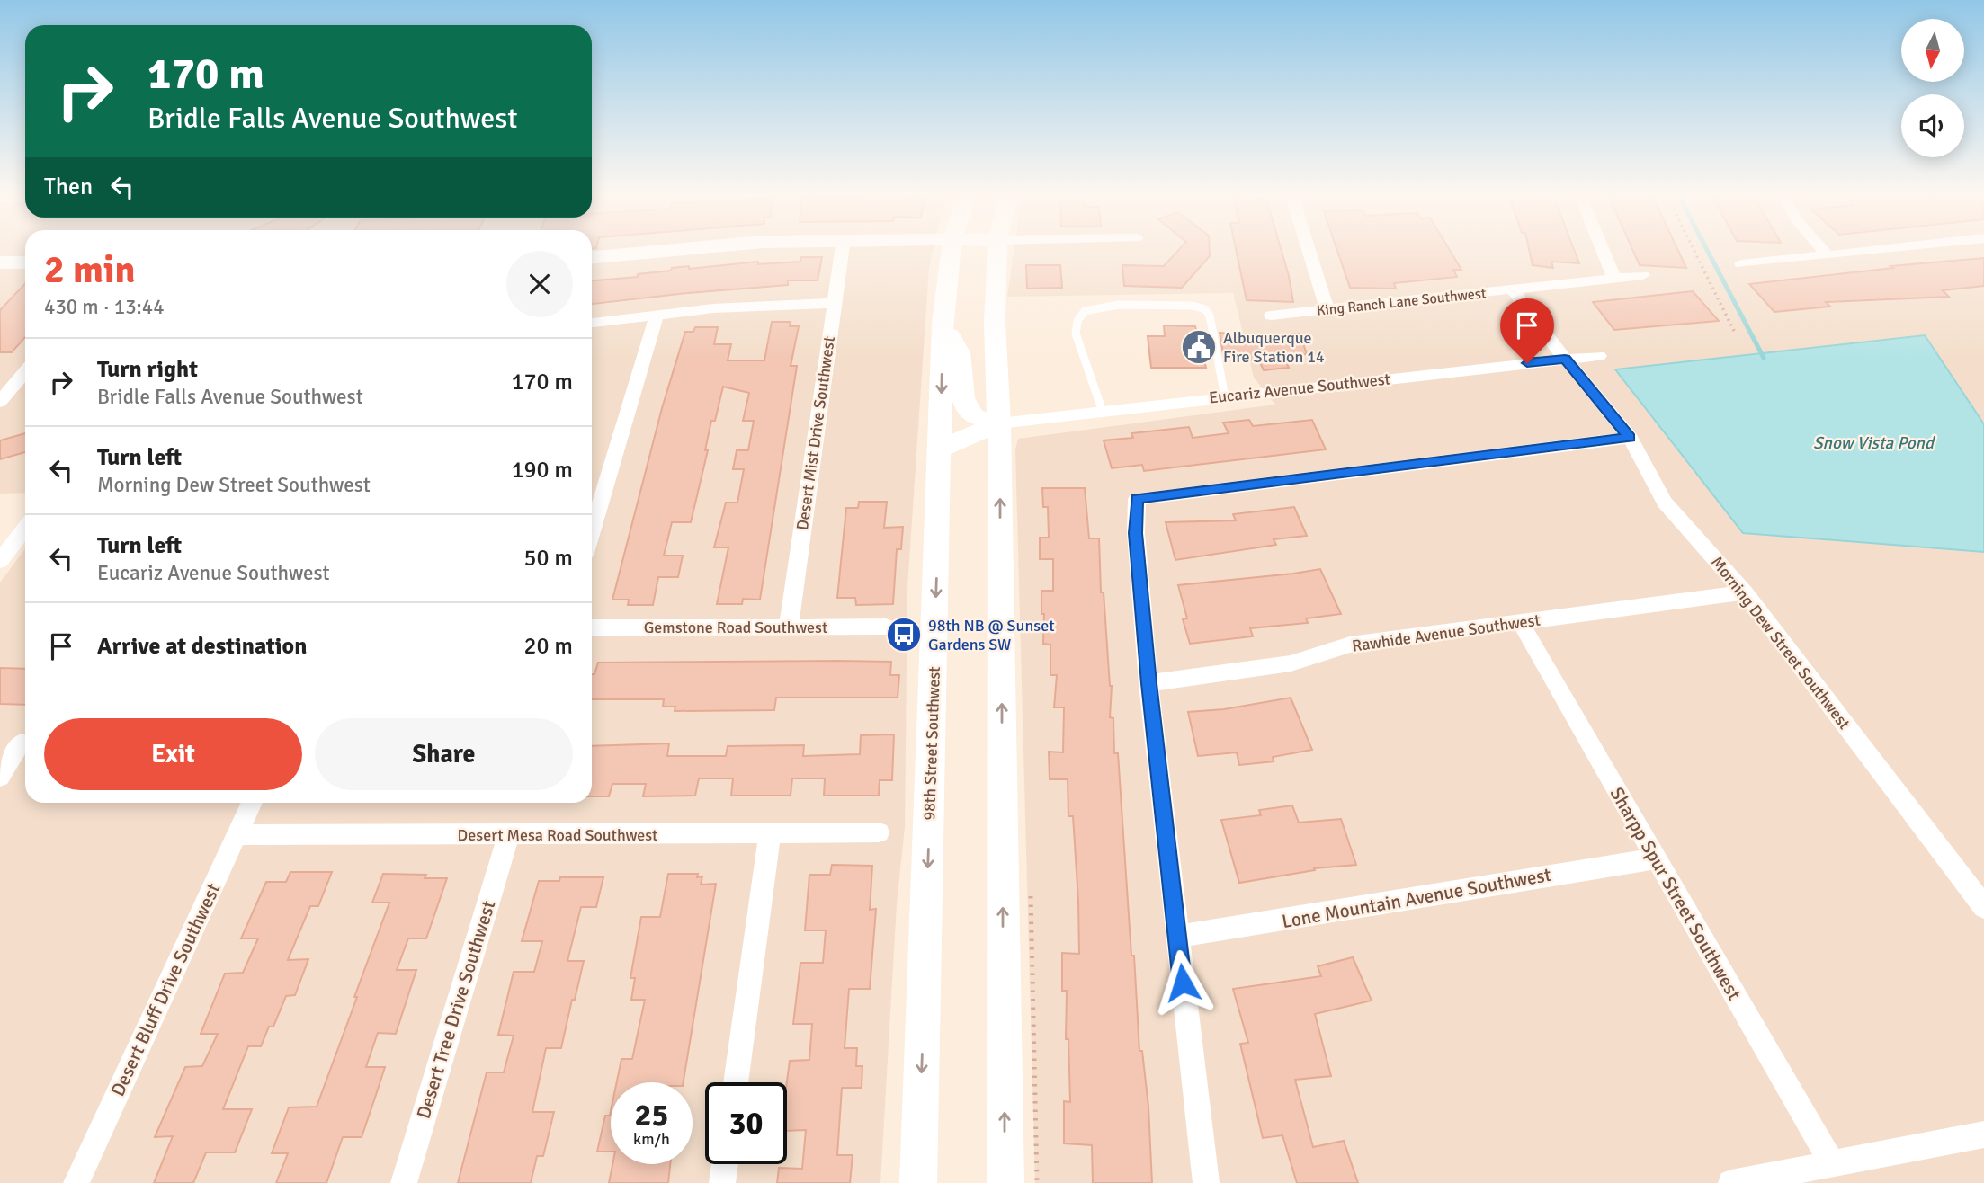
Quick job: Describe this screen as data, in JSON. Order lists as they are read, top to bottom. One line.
{"streets":{"main road":["98th Street Southwest"],"street":["King Ranch Lane Southwest","Eucariz Avenue Southwest","Desert Mist Drive Southwest","Gemstone Road Southwest","Rawhide Avenue Southwest","Morning Dew Street Southwest","Desert Mesa Road Southwest","Sharpp Spur Street Southwest","Lone Mountain Avenue Southwest","Desert Bluff Drive Southwest","Desert Tree Drive Southwest"]},"crossings":[["King Ranch Lane Southwest","Morning Dew Street Southwest"],["Eucariz Avenue Southwest","Morning Dew Street Southwest"],["Desert Mist Drive Southwest","Gemstone Road Southwest"],["Rawhide Avenue Southwest","Morning Dew Street Southwest"],["Rawhide Avenue Southwest","Sharpp Spur Street Southwest"],["Desert Mesa Road Southwest","Desert Bluff Drive Southwest"],["Desert Mesa Road Southwest","Desert Tree Drive Southwest"],["Sharpp Spur Street Southwest","Lone Mountain Avenue Southwest"]],"water":["Snow Vista Pond"],"places":{"public building":["Albuquerque Fire Station 14"],"bus stop":["98th NB @ Sunset Gardens SW"]},"north":"bottom","page":{"turn":["170 m","Bridle Falls Avenue Southwest"],"then":"Then","heading":["2 min","430 m · 13:44"],"list":[{"name":"Turn right","note":"Bridle Falls Avenue Southwest","value":"170 m"},{"name":"Turn left","note":"Morning Dew Street Southwest","value":"190 m"},{"name":"Turn left","note":"Eucariz Avenue Southwest","value":"50 m"},{"name":"Arrive at destination","value":"20 m"}],"buttons":["Exit","Share"],"speed":"25 km/h","limit":"30"}}
